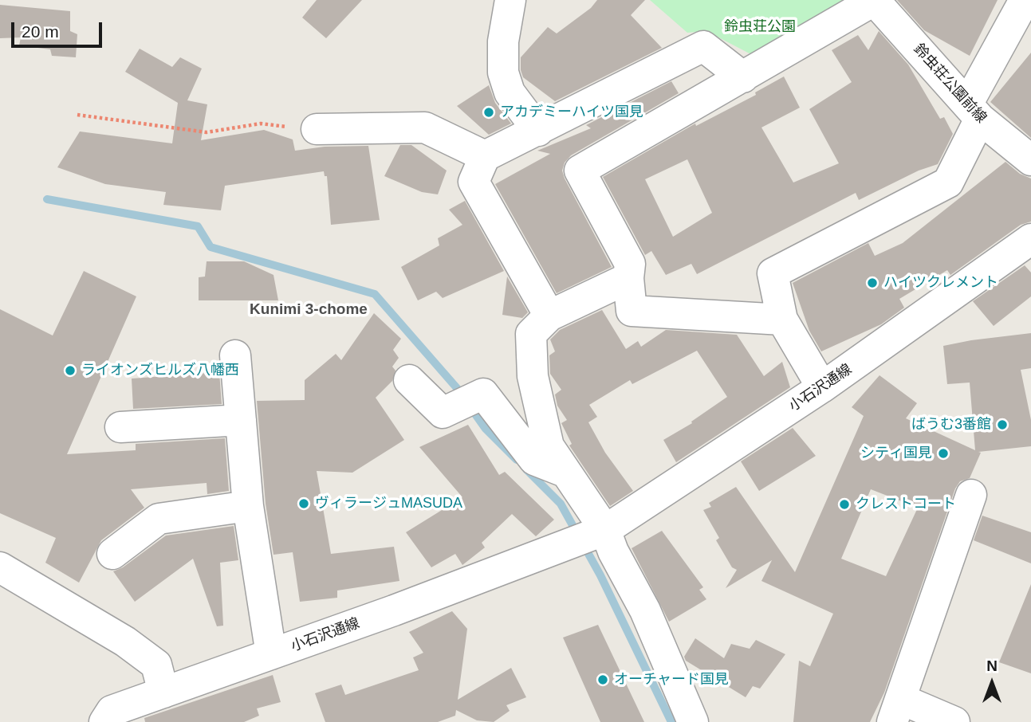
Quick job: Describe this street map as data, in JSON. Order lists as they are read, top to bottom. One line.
{"streets":{"street":["鈴虫荘公園前線","小石沢通線"]},"districts":["Kunimi 3-chome"],"parks":["鈴虫荘公園"],"places":["アカデミーハイツ国見","ハイツクレメント","ライオンズヒルズ八幡西","ばうむ3番館","シティ国見","ヴィラージュMASUDA","クレストコート","オーチャード国見"],"scale_bar":"20 m","north":"top"}
